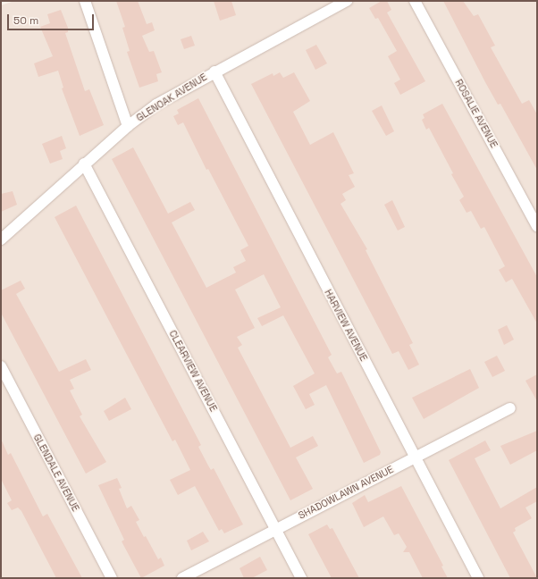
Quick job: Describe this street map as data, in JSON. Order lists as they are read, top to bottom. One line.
{"streets":{"street":["GLENOAK AVENUE","ROSALIE AVENUE","HARVIEW AVENUE","CLEARVIEW AVENUE","GLENDALE AVENUE","SHADOWLAWN AVENUE"]},"crossings":[["GLENOAK AVENUE","HARVIEW AVENUE"],["GLENOAK AVENUE","CLEARVIEW AVENUE"],["HARVIEW AVENUE","SHADOWLAWN AVENUE"],["CLEARVIEW AVENUE","SHADOWLAWN AVENUE"]],"scale_bar":"50 m"}
